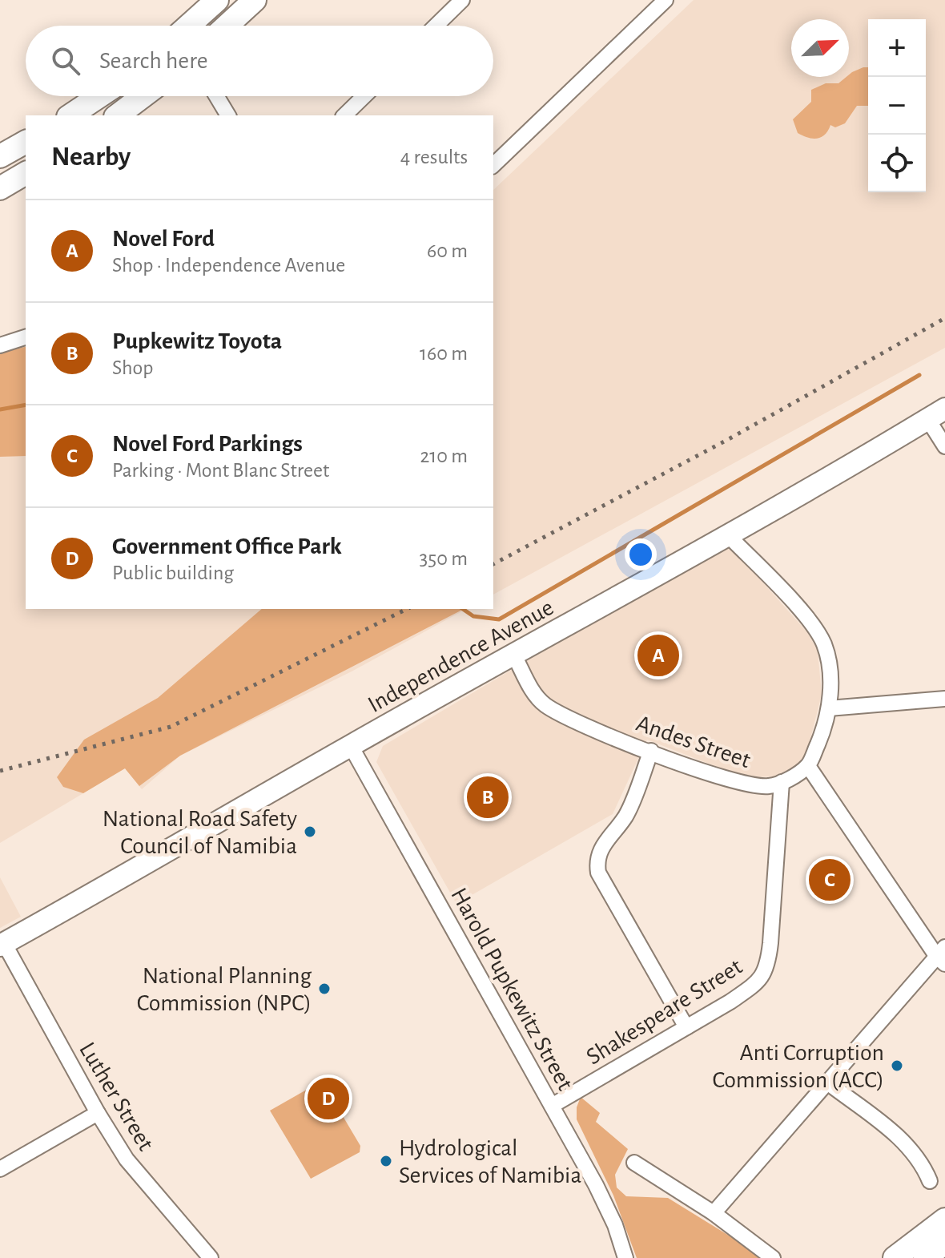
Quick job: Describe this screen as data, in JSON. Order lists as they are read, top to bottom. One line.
{"streets":{"main road":["Independence Avenue"],"street":["Andes Street","Harold Pupkewitz Street","Shakespeare Street","Luther Street"]},"crossings":[["Independence Avenue","Andes Street"],["Independence Avenue","Harold Pupkewitz Street"],["Independence Avenue","Luther Street"],["Andes Street","Shakespeare Street"],["Harold Pupkewitz Street","Shakespeare Street"]],"places":["National Road Safety Council of Namibia","National Planning Commission (NPC)","Anti Corruption Commission (ACC)","Hydrological Services of Namibia"],"north":"top right","page":{"map_buttons":["+","−"],"search":"Search here","heading":["Nearby","4 results"],"list":[{"mark":"A","name":"Novel Ford","note":"Shop · Independence Avenue","value":"60 m"},{"mark":"B","name":"Pupkewitz Toyota","note":"Shop","value":"160 m"},{"mark":"C","name":"Novel Ford Parkings","note":"Parking · Mont Blanc Street","value":"210 m"},{"mark":"D","name":"Government Office Park","note":"Public building","value":"350 m"}],"pins":["A","B","C","D"]}}
